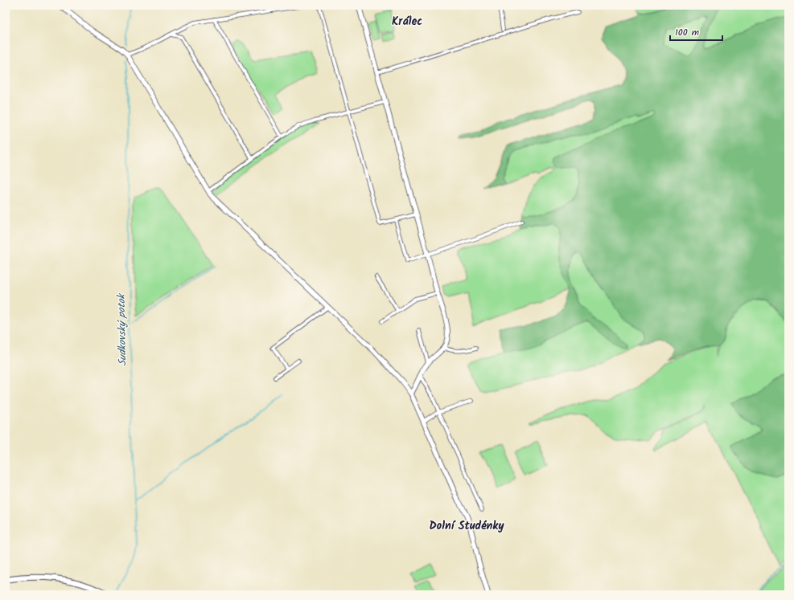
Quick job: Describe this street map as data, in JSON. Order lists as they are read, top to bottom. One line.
{"districts":["Králec","Dolní Studénky"],"water":["Sudkovský potok"],"scale_bar":"100 m"}
